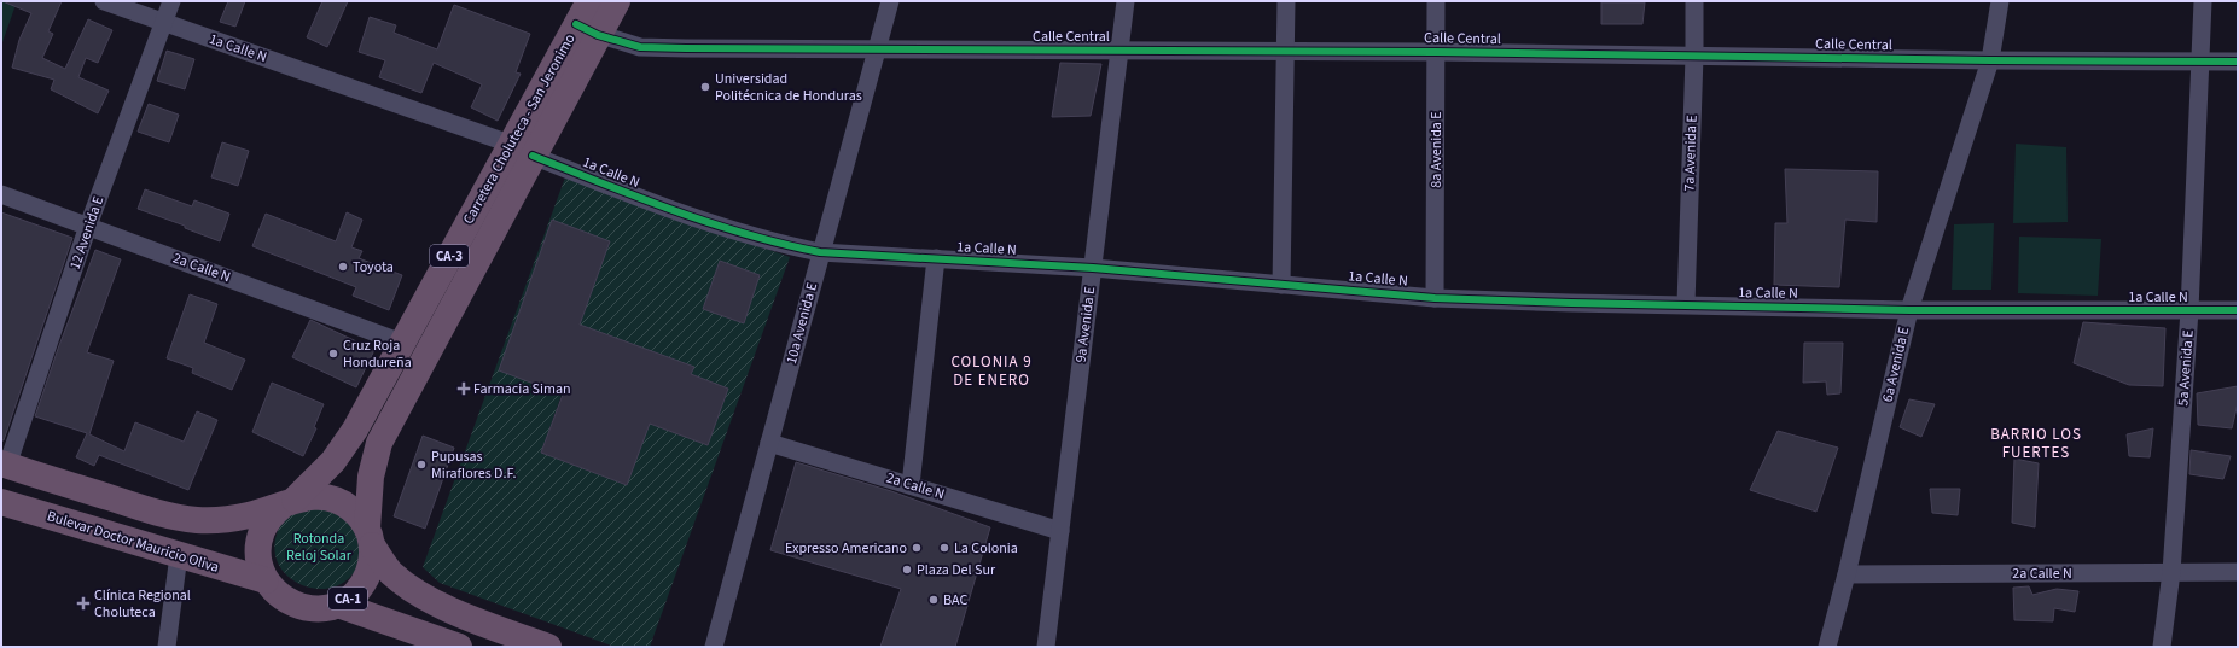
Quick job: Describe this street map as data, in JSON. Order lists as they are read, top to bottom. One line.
{"streets":{"highway":["Carretera Choluteca - San Jeronimo","CA-3","Bulevar Doctor Mauricio Oliva","CA-1"],"street":["Calle Central","1a Calle N","8a Avenida E","7a Avenida E","12 Avenida E","2a Calle N","10a Avenida E","9a Avenida E","6a Avenida E","5a Avenida E"]},"crossings":[["Calle Central","Carretera Choluteca - San Jeronimo"],["Calle Central","8a Avenida E"],["Calle Central","7a Avenida E"],["Calle Central","10a Avenida E"],["Calle Central","9a Avenida E"],["Calle Central","6a Avenida E"],["Calle Central","5a Avenida E"],["1a Calle N","Carretera Choluteca - San Jeronimo"],["1a Calle N","8a Avenida E"],["1a Calle N","7a Avenida E"],["1a Calle N","12 Avenida E"],["1a Calle N","10a Avenida E"],["1a Calle N","9a Avenida E"],["1a Calle N","6a Avenida E"],["1a Calle N","5a Avenida E"],["Carretera Choluteca - San Jeronimo","2a Calle N"],["Carretera Choluteca - San Jeronimo","Bulevar Doctor Mauricio Oliva"],["Carretera Choluteca - San Jeronimo","CA-1"],["12 Avenida E","2a Calle N"],["2a Calle N","10a Avenida E"],["2a Calle N","9a Avenida E"],["2a Calle N","6a Avenida E"],["2a Calle N","5a Avenida E"],["Bulevar Doctor Mauricio Oliva","CA-1"]],"districts":["COLONIA 9 DE ENERO","BARRIO LOS FUERTES"],"parks":["Rotonda Reloj Solar"],"places":{"other":["Universidad Politécnica de Honduras","Toyota","Cruz Roja Hondureña","Pupusas Miraflores D.F.","Expresso Americano","La Colonia","Plaza Del Sur","BAC"],"health":["Farmacia Siman","Clínica Regional Choluteca"]}}
